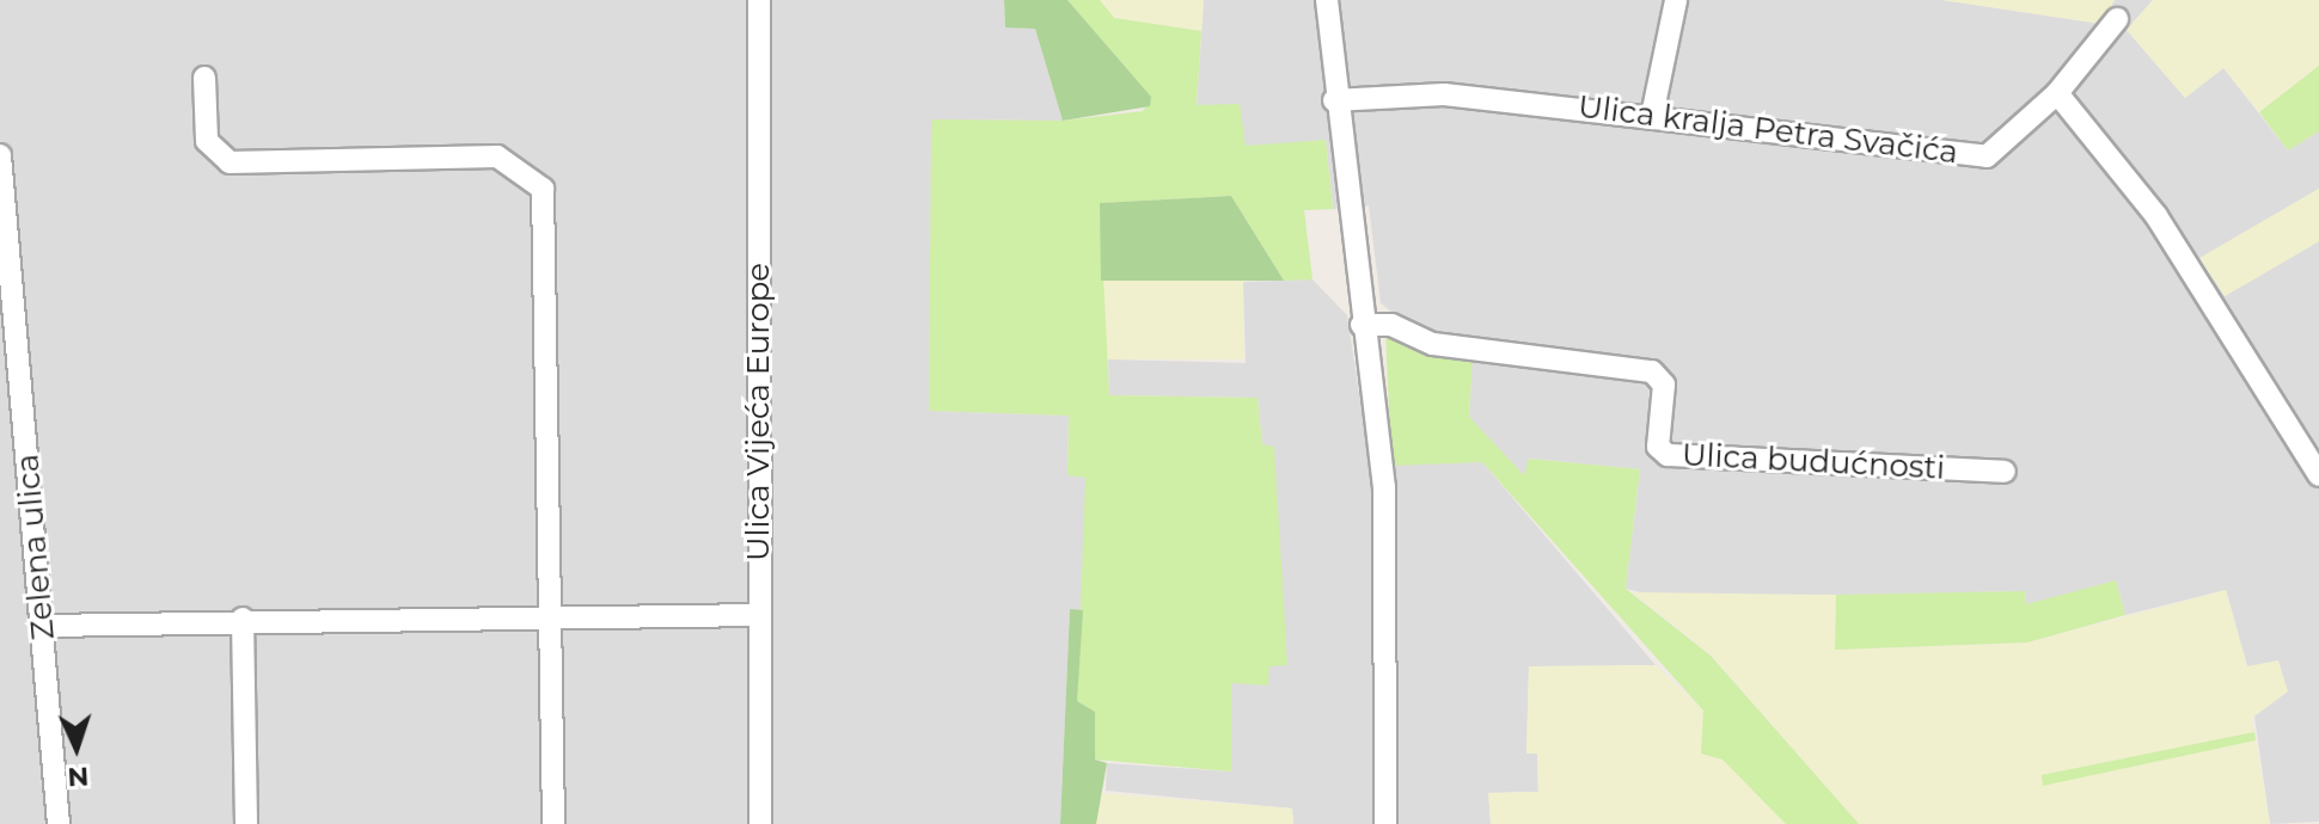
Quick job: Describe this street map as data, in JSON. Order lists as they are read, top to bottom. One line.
{"streets":{"street":["Ulica kralja Petra Svačića","Ulica Vijeća Europe","Ulica budućnosti","Zelena ulica"]},"north":"bottom"}
